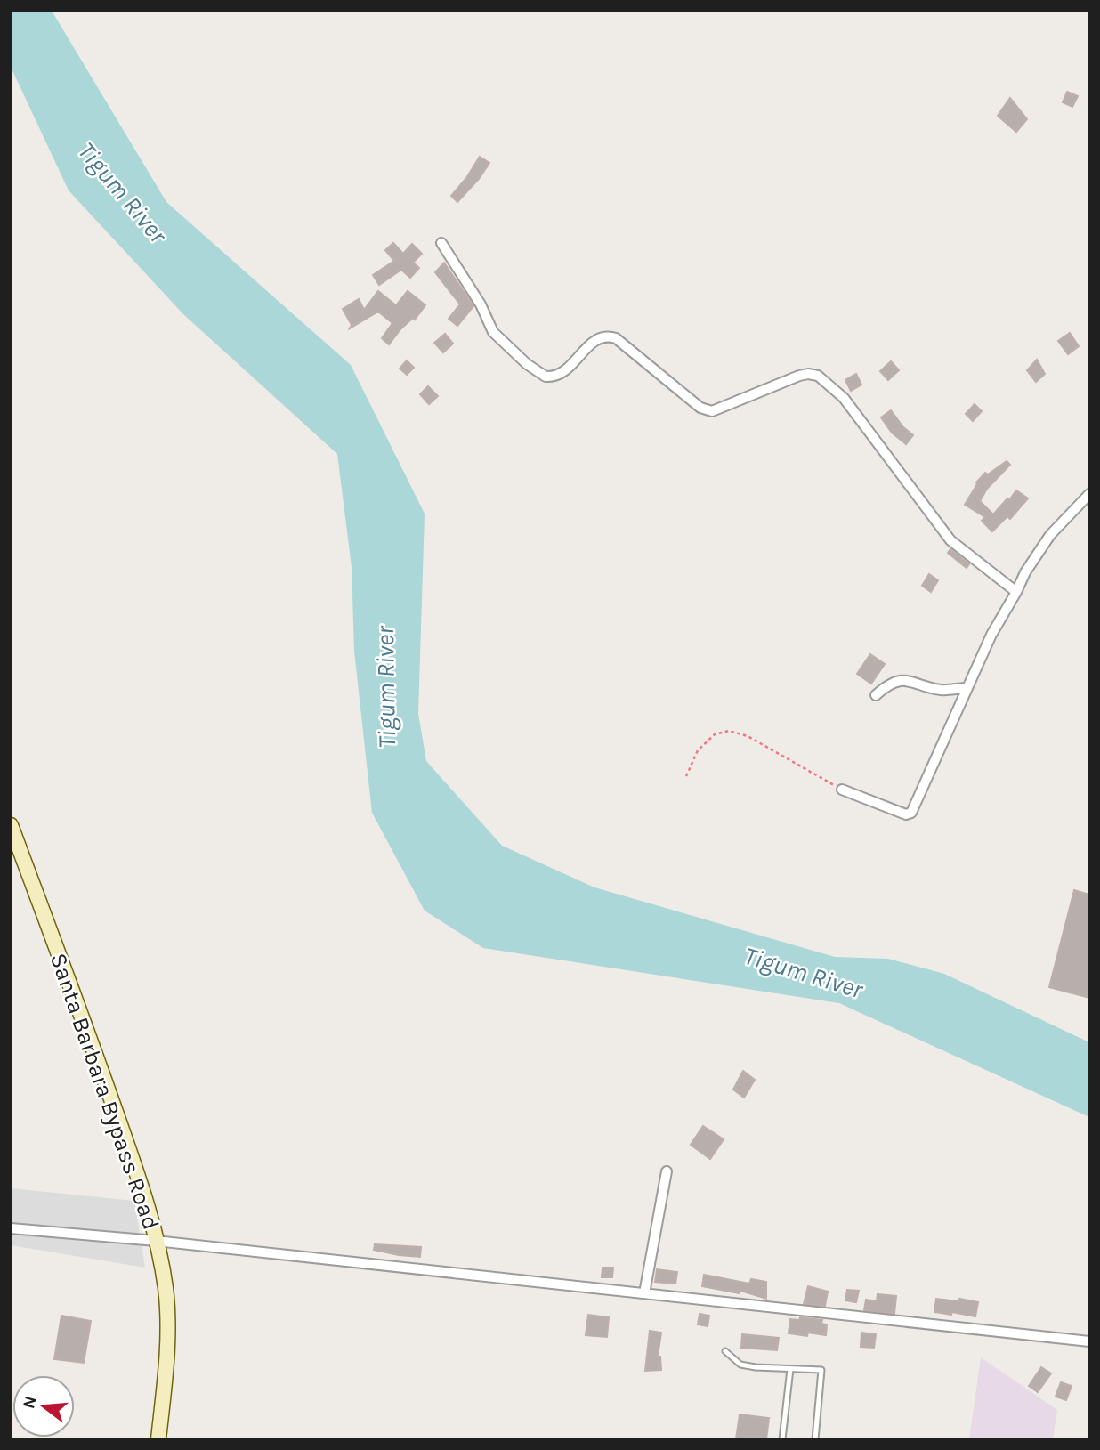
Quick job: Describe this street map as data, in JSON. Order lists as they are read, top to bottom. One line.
{"streets":{"main road":["Santa Barbara Bypass Road"]},"water":["Tigum River"],"north":"left"}
